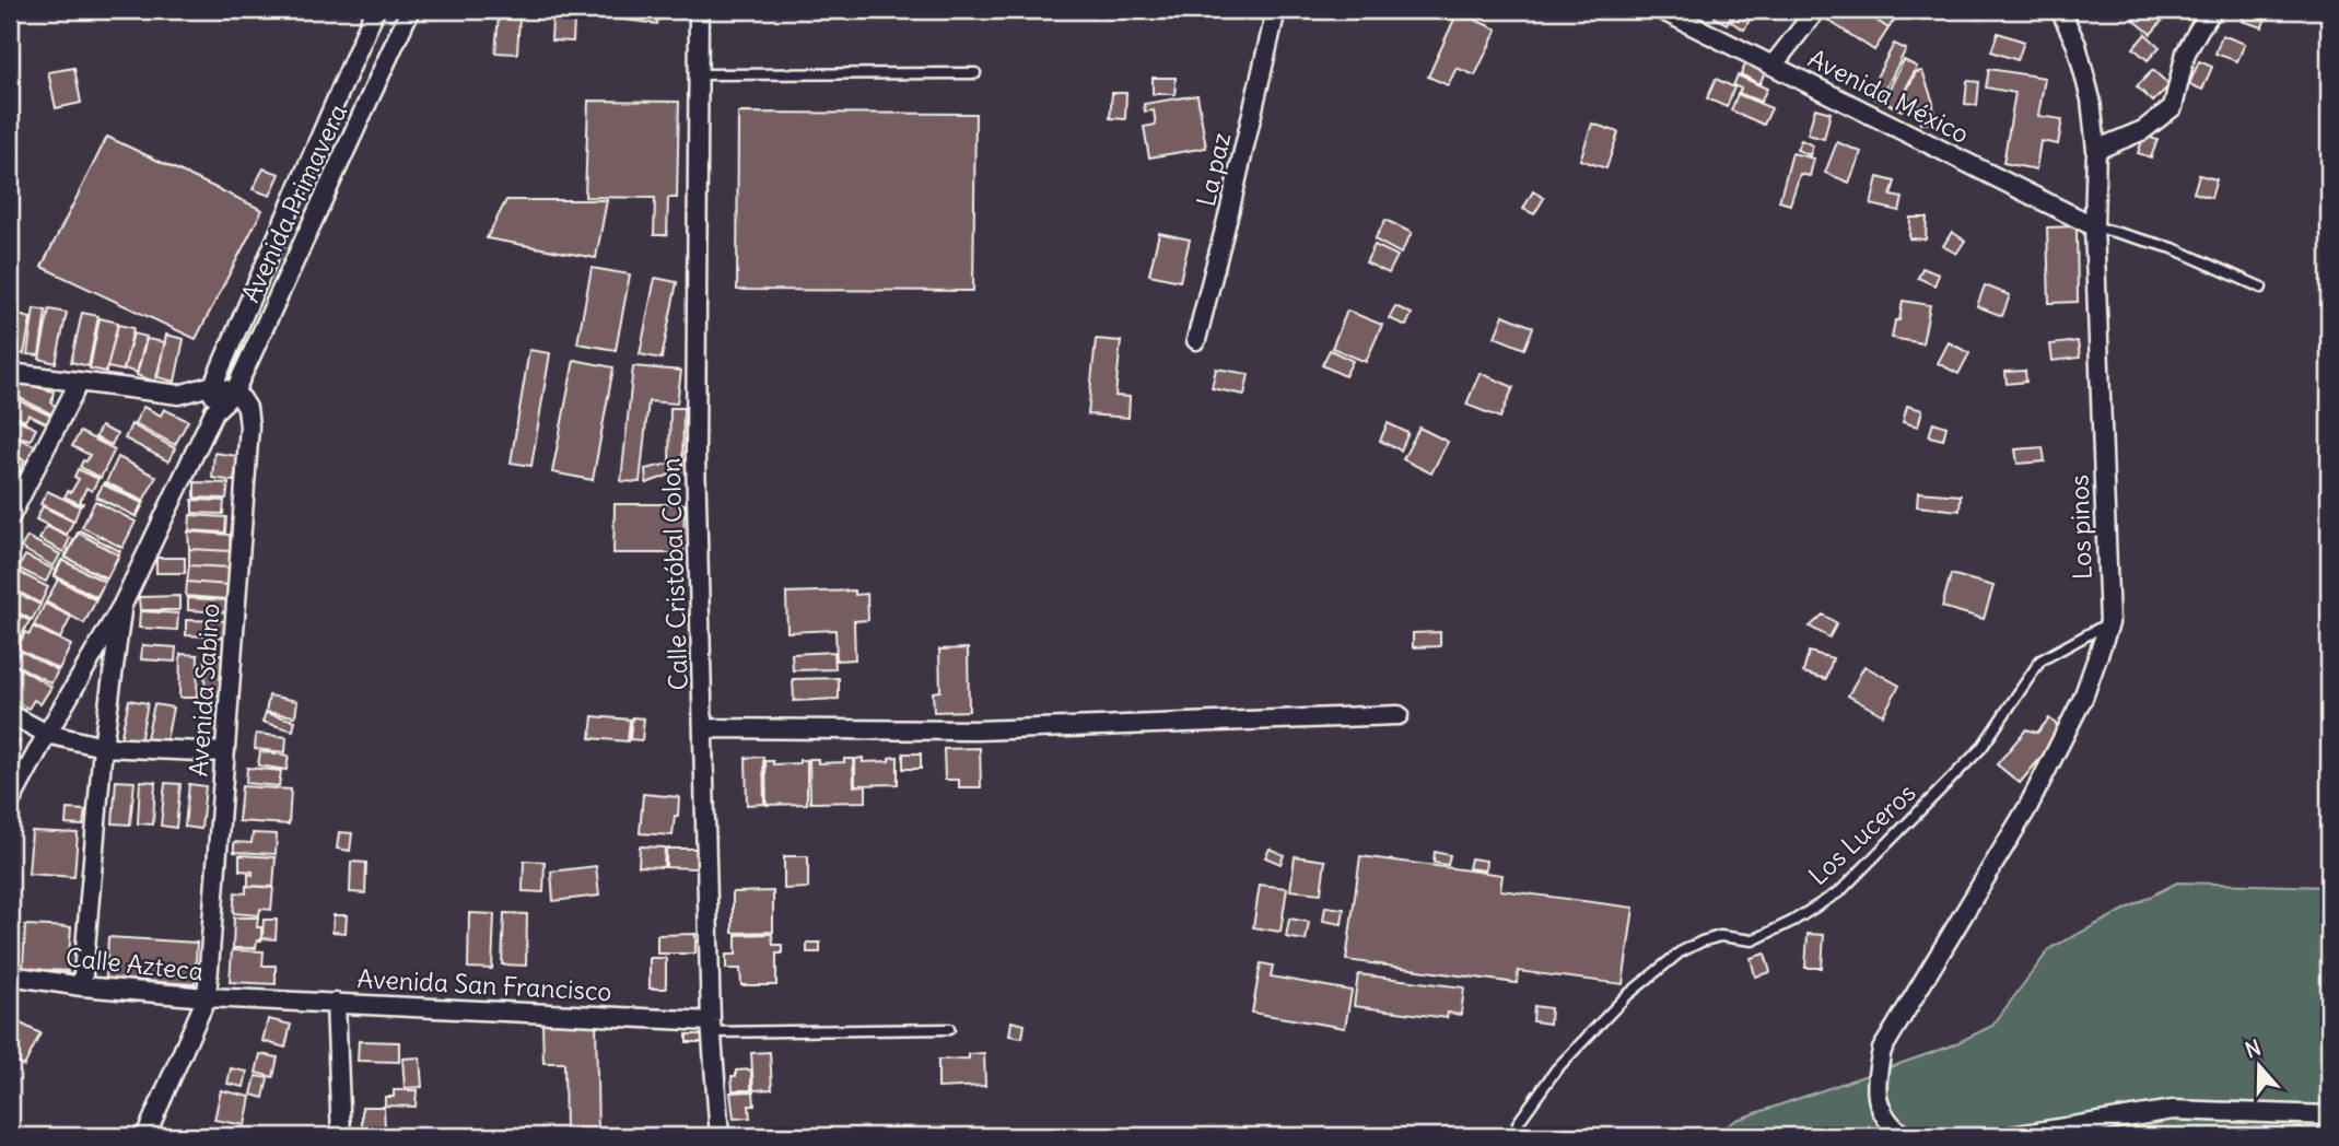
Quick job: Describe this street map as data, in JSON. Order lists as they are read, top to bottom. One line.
{"streets":{"street":["Avenida México","La paz","Avenida Primavera","Los pinos","Calle Cristóbal Colon","Avenida Sabino","Calle Azteca","Avenida San Francisco"],"lane":["Los Luceros"]},"crossings":[["Avenida México","Los pinos"],["Avenida Primavera","Avenida Sabino"],["Los pinos","Los Luceros"],["Calle Cristóbal Colon","Avenida San Francisco"],["Avenida Sabino","Calle Azteca"],["Calle Azteca","Avenida San Francisco"]],"north":"top"}
